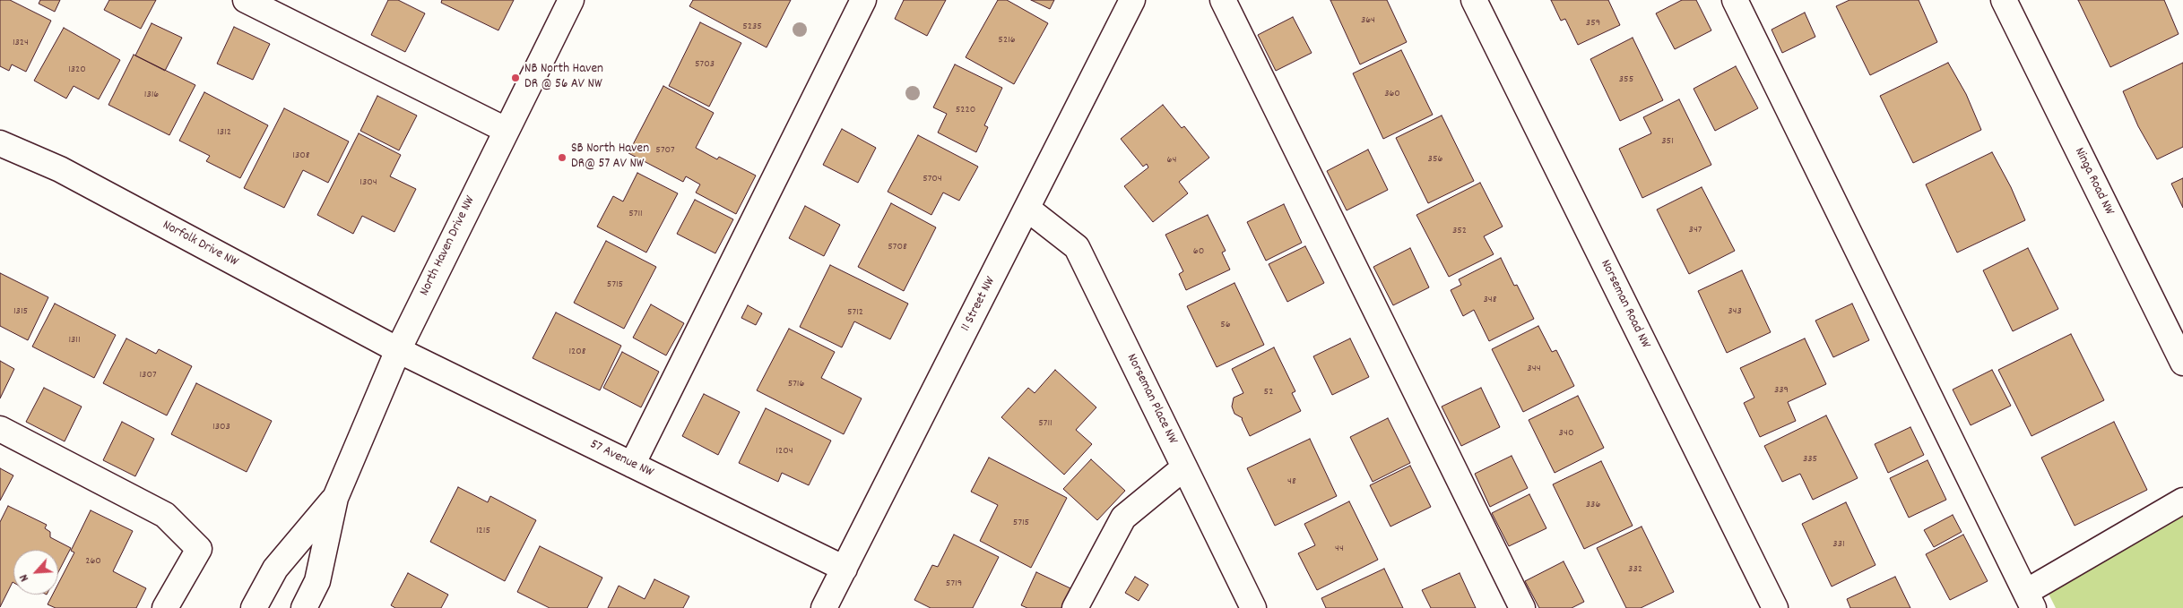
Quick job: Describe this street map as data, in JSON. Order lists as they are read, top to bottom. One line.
{"streets":{"street":["Ninga Road NW","Norfolk Drive NW","North Haven Drive NW","11 Street NW","Norseman Road NW","Norseman Place NW","57 Avenue NW"]},"crossings":[["Norfolk Drive NW","North Haven Drive NW"],["Norfolk Drive NW","57 Avenue NW"],["North Haven Drive NW","57 Avenue NW"],["11 Street NW","Norseman Place NW"],["11 Street NW","57 Avenue NW"]],"places":["NB North Haven DR @ 56 AV NW","SB North Haven DR@ 57 AV NW"],"house_numbers":["364","359","5235","5216","1324","5703","1320","355","360","1316","5220","1312","351","5707","1308","356","64","5704","1304","5711","347","352","5708","60","5715","348","1315","343","5712","56","1311","1208","344","1307","5716","339","52","5711","1303","340","1204","335","48","336","5715","1215","331","44","260","332","5719"],"north":"bottom left"}
